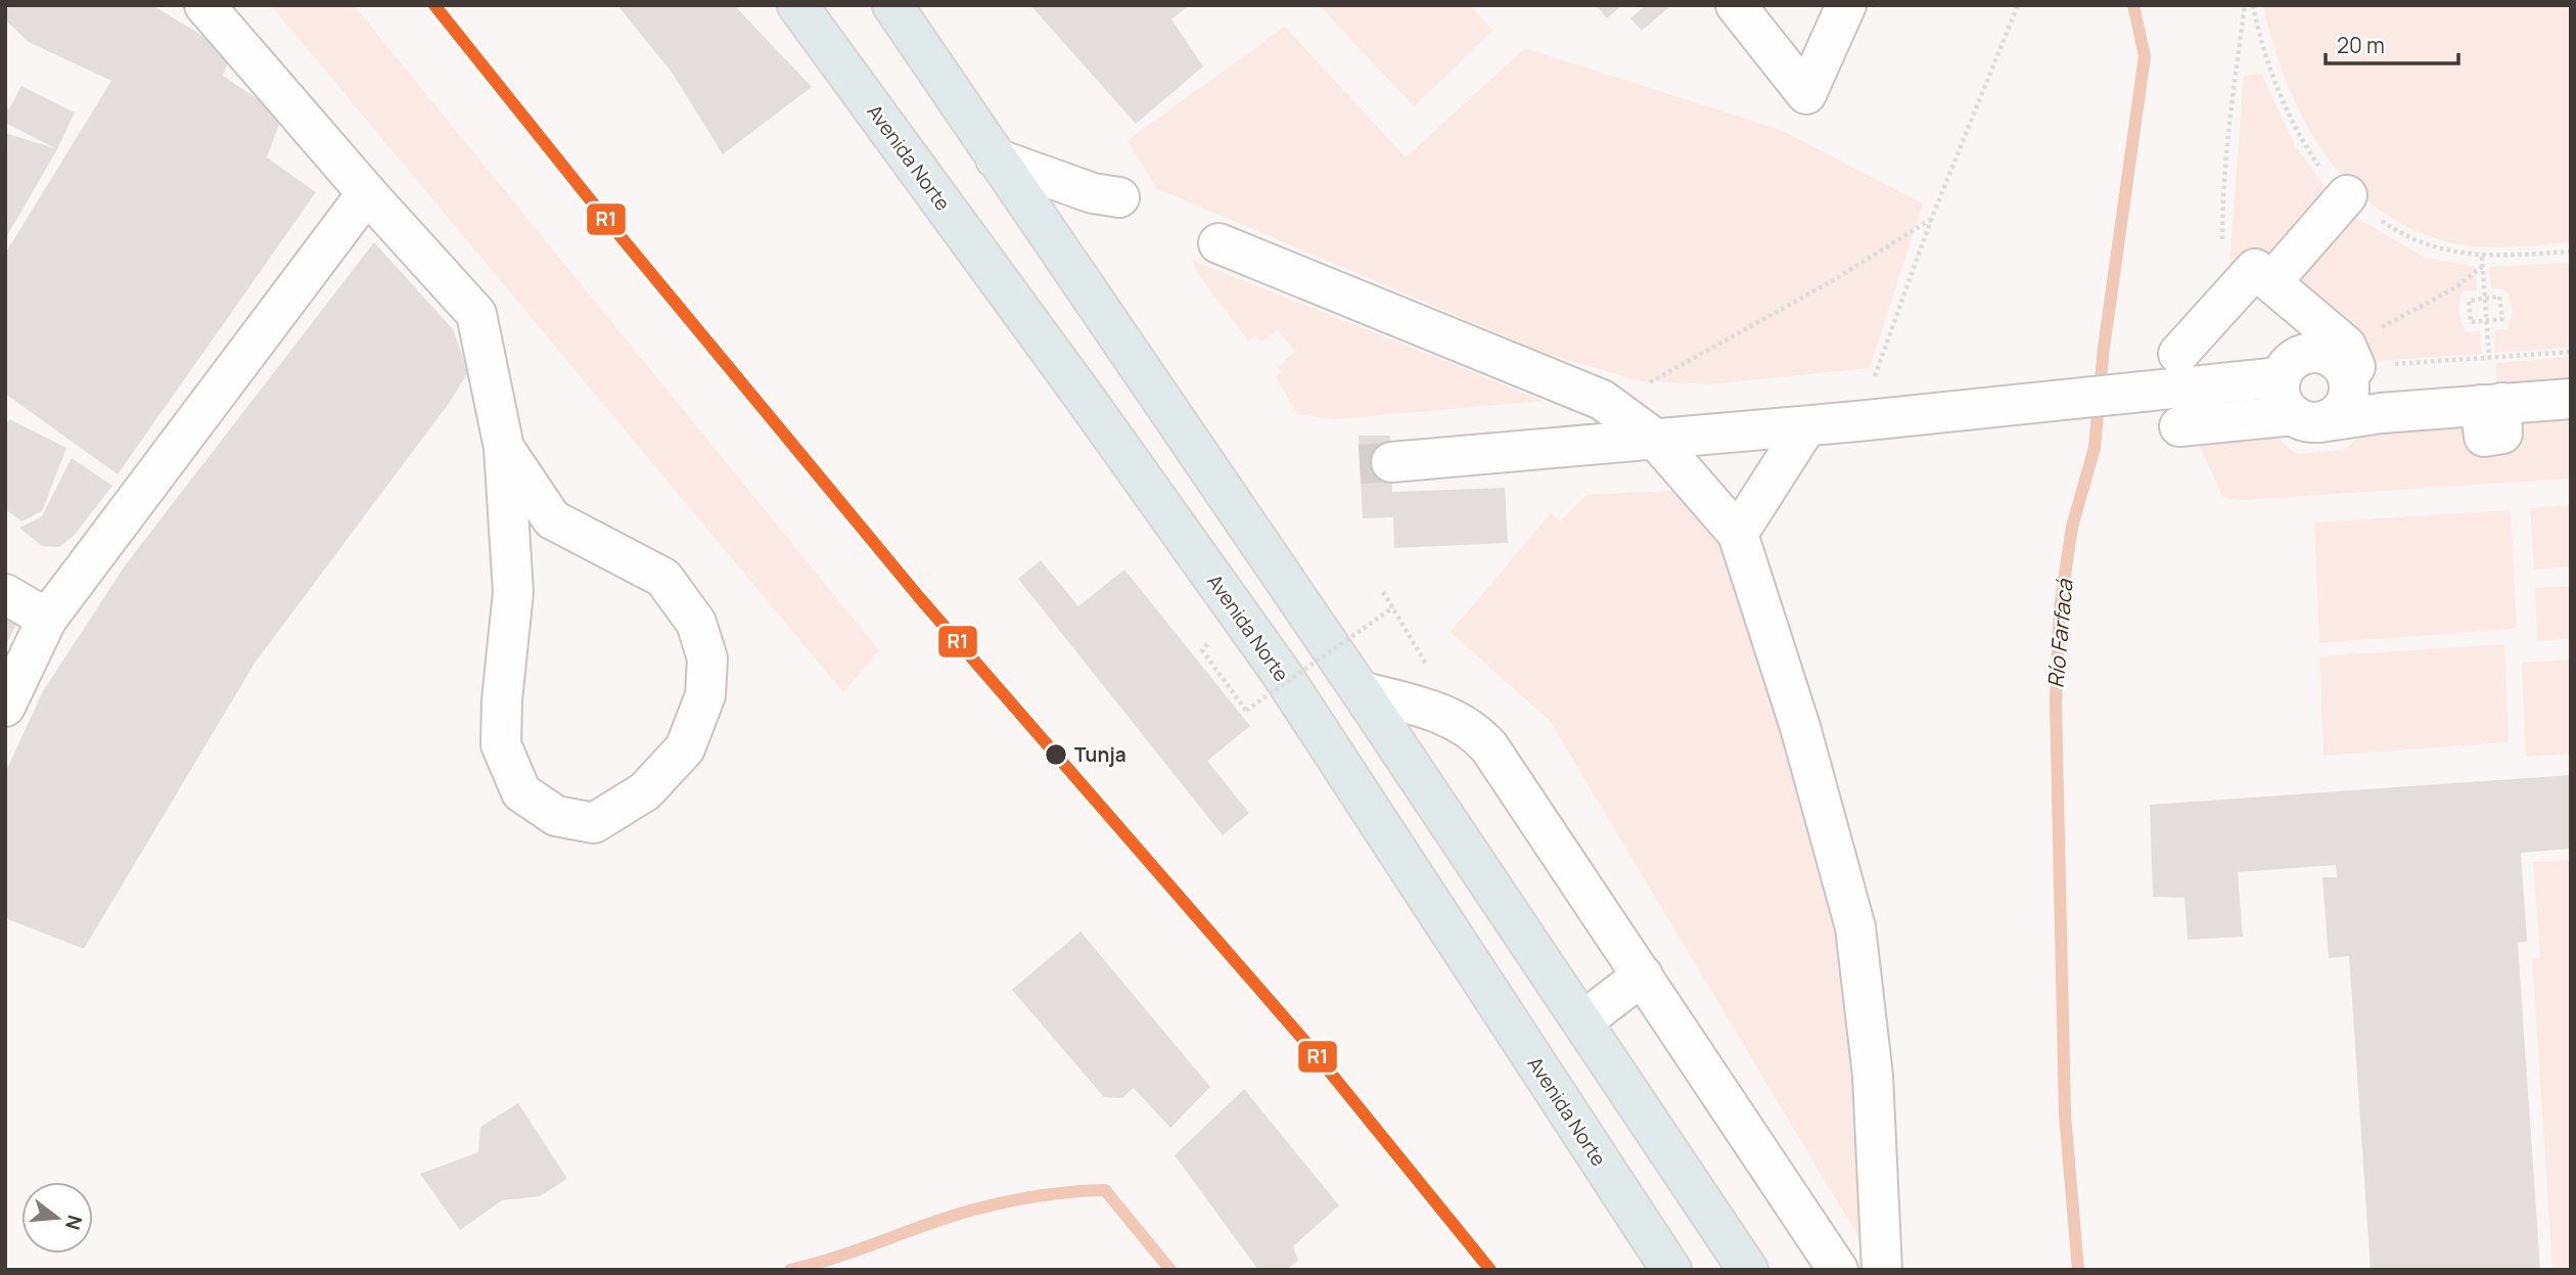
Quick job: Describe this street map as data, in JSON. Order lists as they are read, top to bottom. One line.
{"streets":{"main road":["Avenida Norte"]},"water":["Río Farfacá"],"places":["Tunja"],"lines":["transit line R1"],"scale_bar":"20 m","north":"right"}
